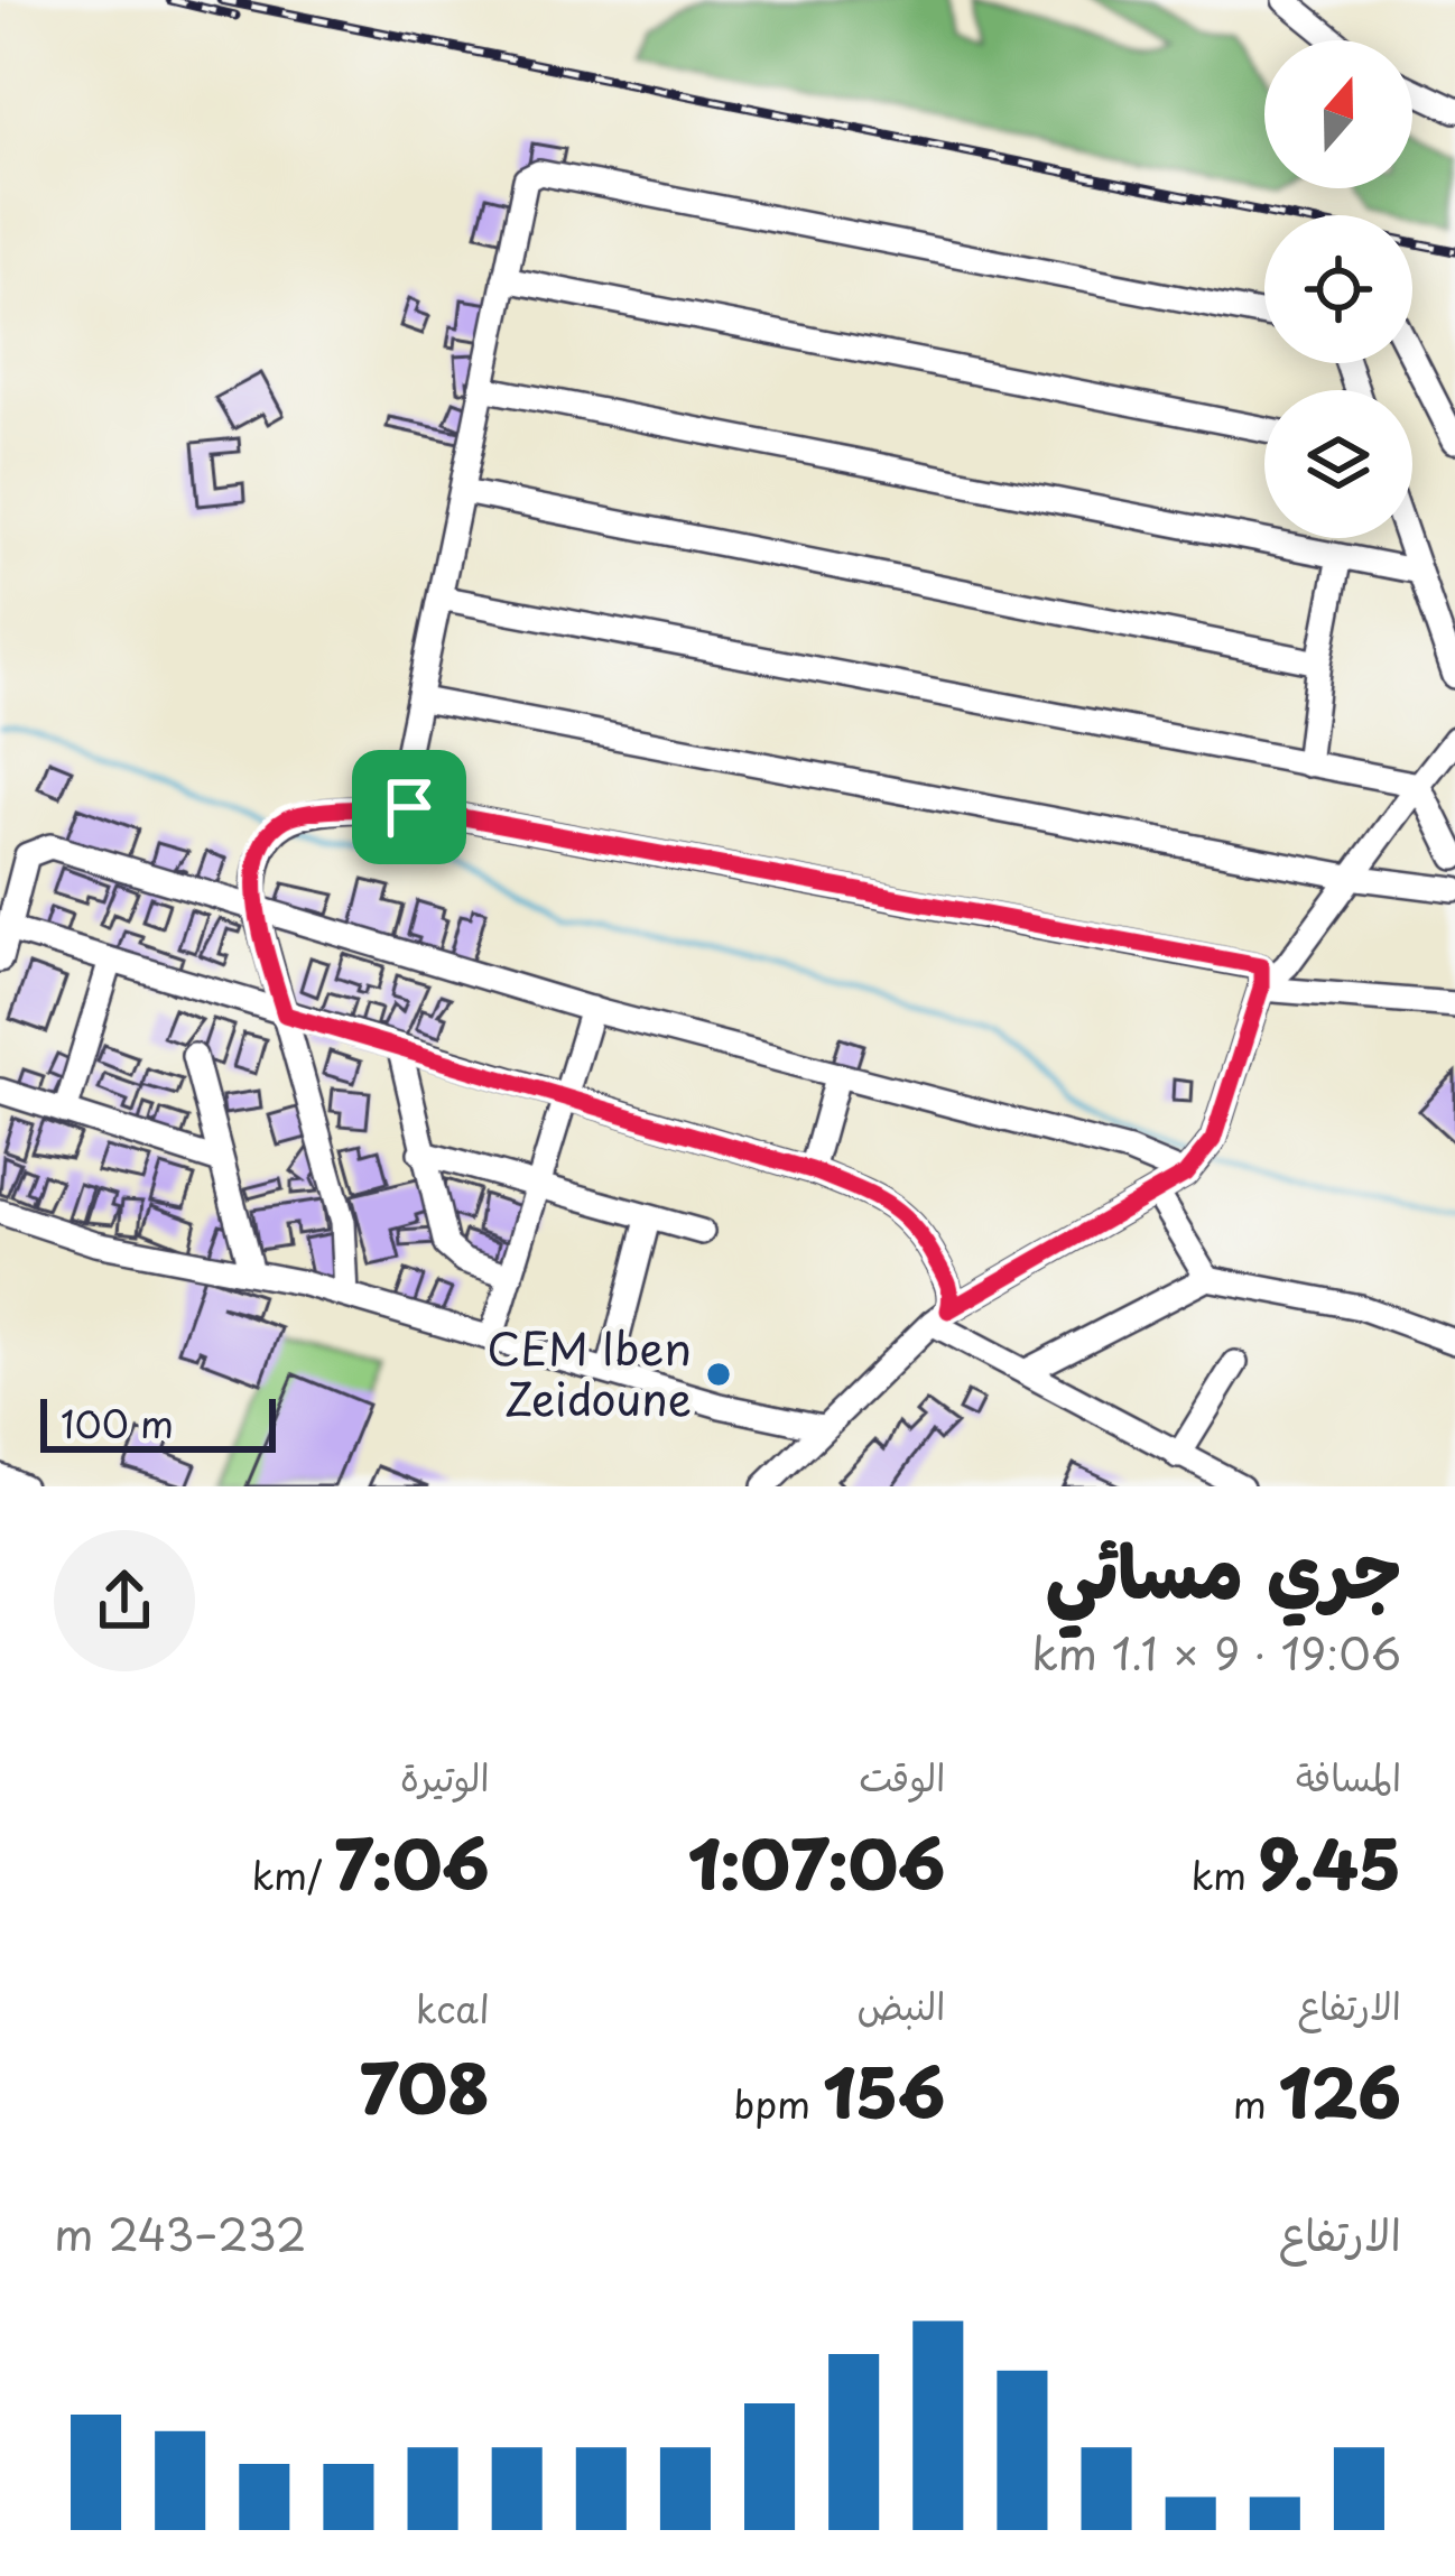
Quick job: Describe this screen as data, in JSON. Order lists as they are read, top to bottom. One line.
{"places":["CEM Iben Zeidoune"],"scale_bar":"100 m","north":"top","page":{"scale":"100 m","heading":["جري مسائي","19:06 · 9 × 1.1 km"],"stats":[["المسافة","9.45 km"],["الوقت","1:07:06"],["الوتيرة","7:06 /km"],["الارتفاع","126 m"],["النبض","156 bpm"],["kcal","708"]],"chart":["الارتفاع","232–243 m"]}}
